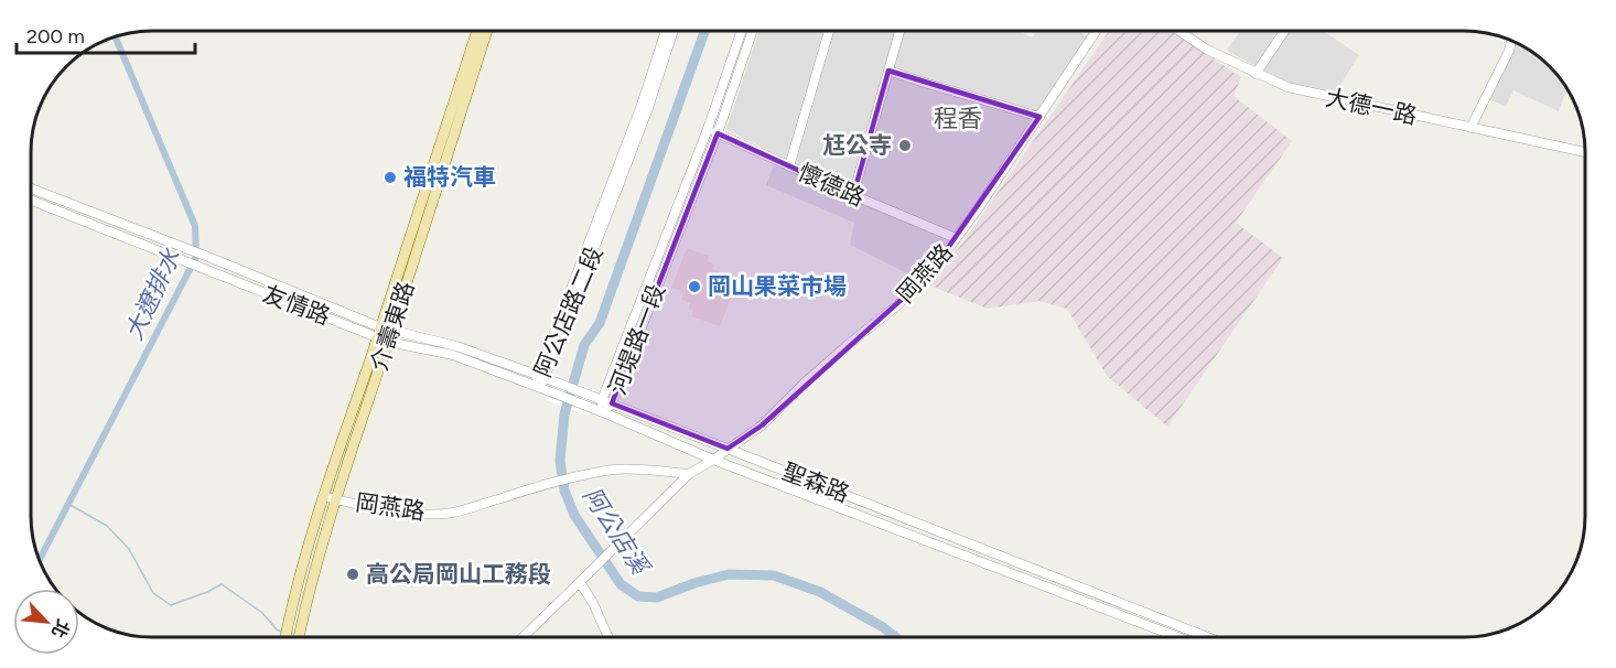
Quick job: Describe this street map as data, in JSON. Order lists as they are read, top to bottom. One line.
{"streets":{"main road":["介壽東路"],"street":["大德一路","懷德路","岡燕路","友情路","阿公店路二段","河堤路一段","聖森路"]},"crossings":[["懷德路","岡燕路"],["懷德路","河堤路一段"],["岡燕路","介壽東路"],["岡燕路","聖森路"],["友情路","介壽東路"],["友情路","聖森路"],["阿公店路二段","聖森路"],["介壽東路","聖森路"],["河堤路一段","聖森路"]],"districts":["程香"],"water":["大遼排水","阿公店溪"],"places":["尪公寺","福特汽車","岡山果菜市場","高公局岡山工務段"],"scale_bar":"200 m","north":"bottom right"}
